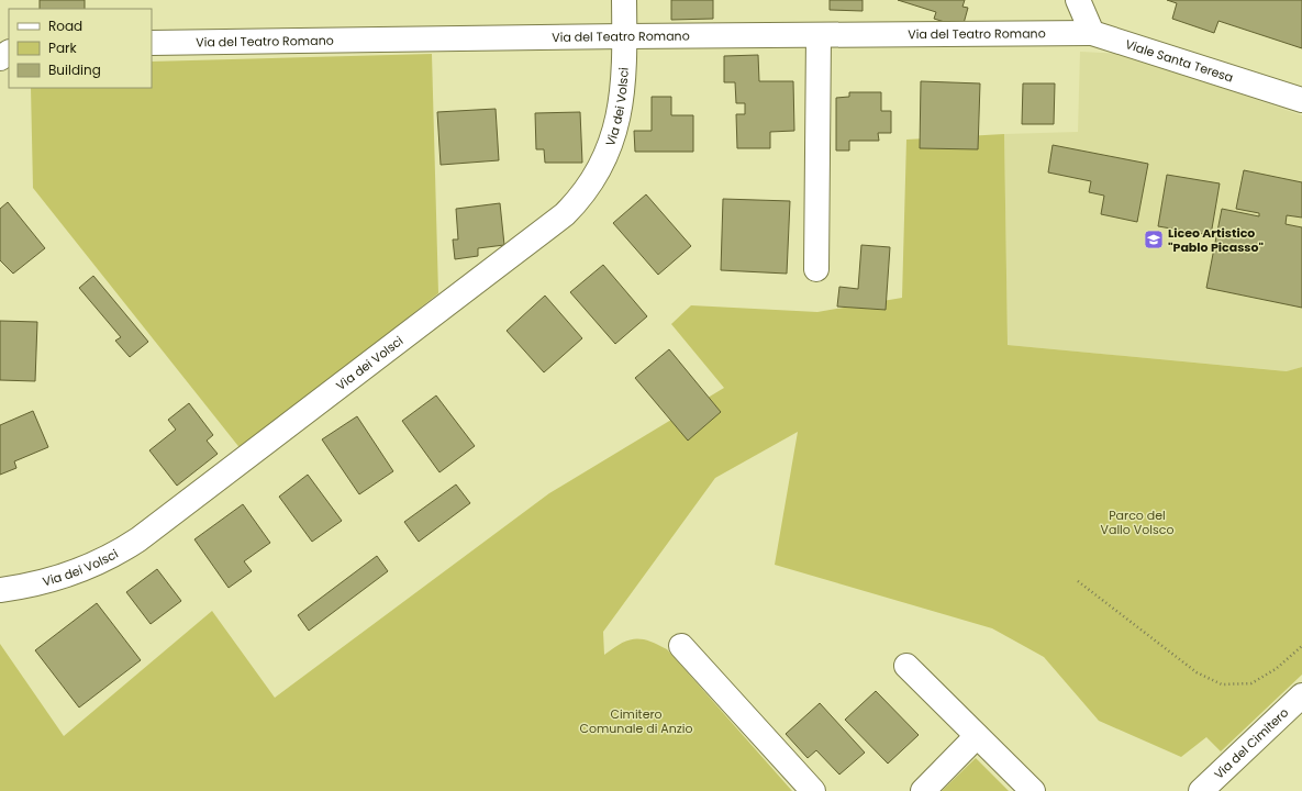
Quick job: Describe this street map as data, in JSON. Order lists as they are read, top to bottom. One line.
{"streets":{"street":["Via del Teatro Romano","Viale Santa Teresa","Via dei Volsci","Via del Cimitero"]},"crossings":[["Via del Teatro Romano","Viale Santa Teresa"],["Via del Teatro Romano","Via dei Volsci"]],"parks":["Parco del Vallo Volsco","Cimitero Comunale di Anzio"],"places":{"school or university":["Liceo Artistico \"Pablo Picasso\""]},"legend":["Road","Park","Building"]}
